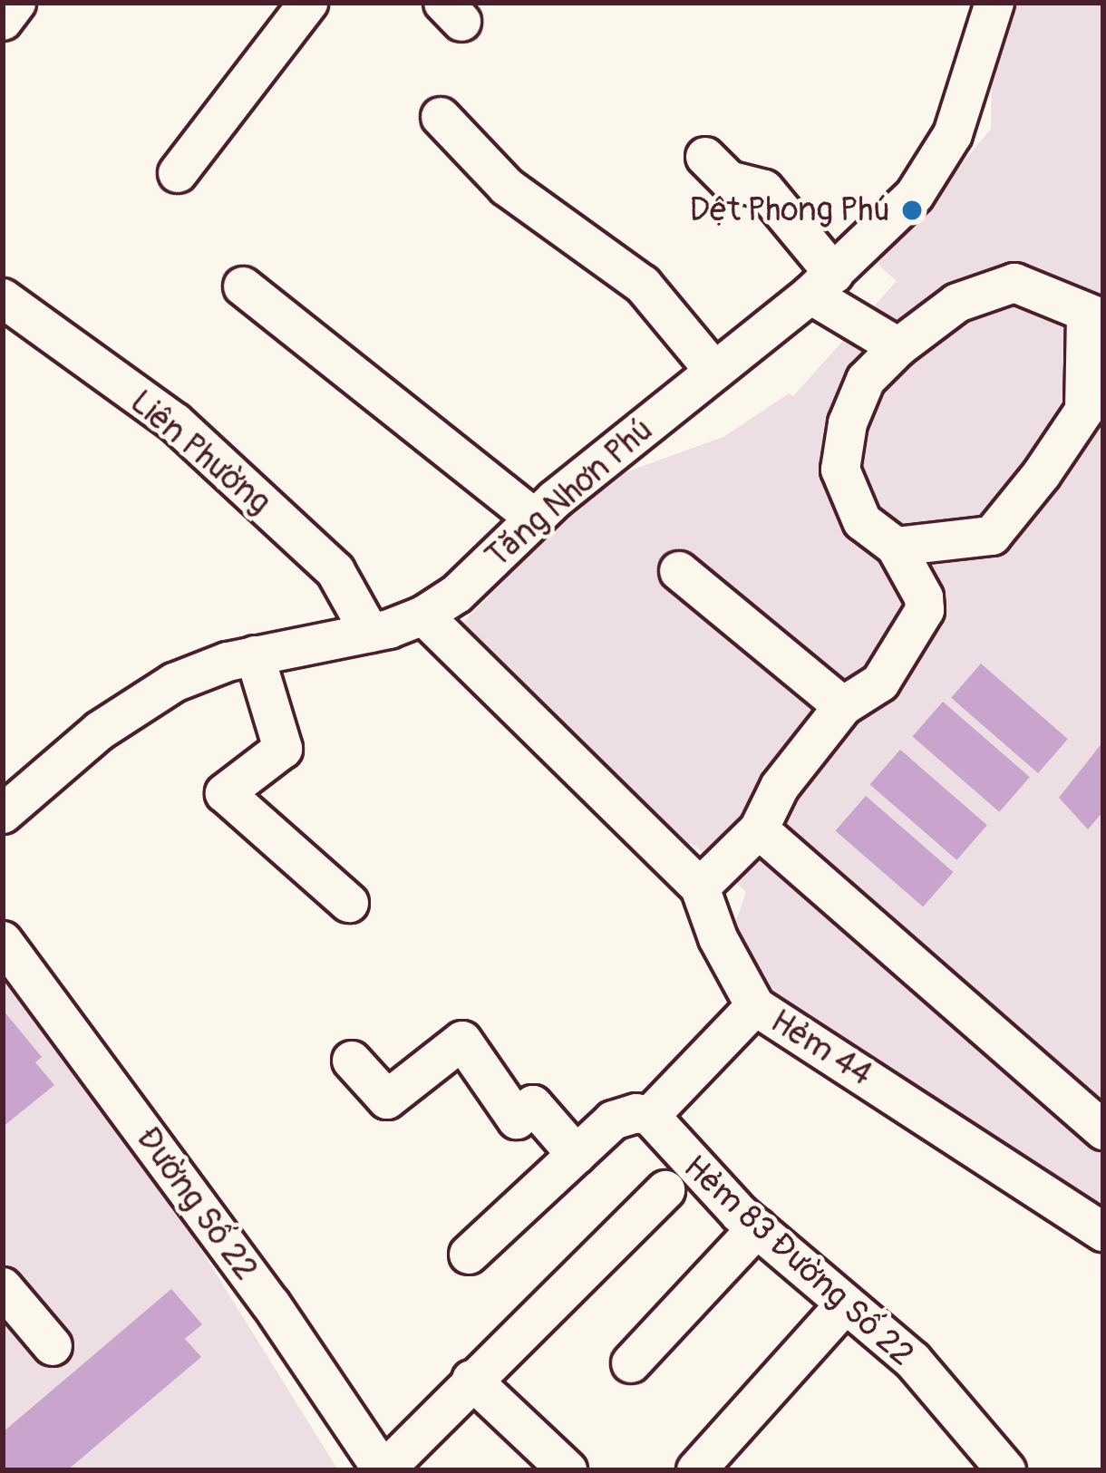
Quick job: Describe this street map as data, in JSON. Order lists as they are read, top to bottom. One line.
{"streets":{"street":["Liên Phường","Tăng Nhơn Phú","Hẻm 44","Đường Số 22","Hẻm 83 Đường Số 22"]},"crossings":[["Liên Phường","Tăng Nhơn Phú"],["Tăng Nhơn Phú","Hẻm 44"]],"places":["Dệt Phong Phú"]}
